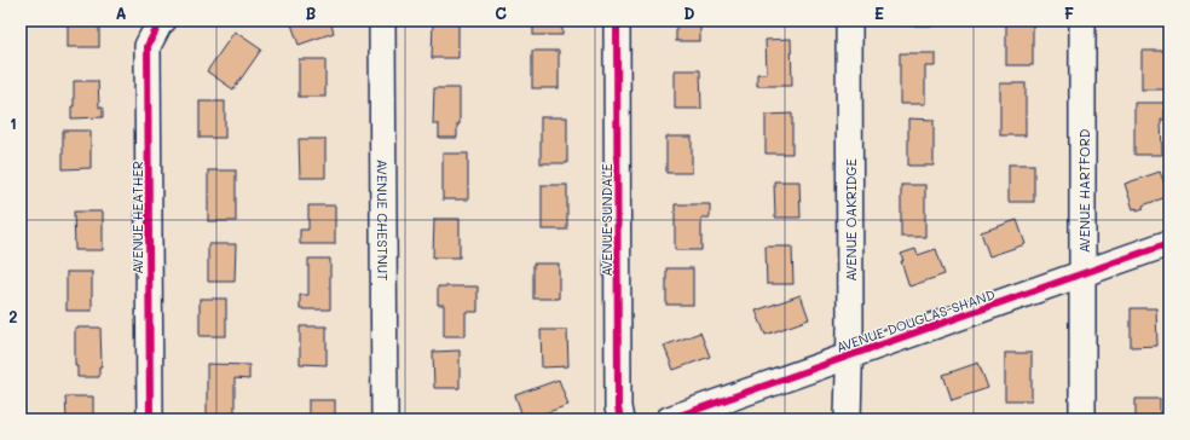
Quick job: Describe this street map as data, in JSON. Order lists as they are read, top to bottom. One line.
{"streets":{"street":["AVENUE HARTFORD","AVENUE HEATHER","AVENUE CHESTNUT","AVENUE SUNDALE","AVENUE OAKRIDGE","AVENUE DOUGLAS-SHAND"]},"crossings":[["AVENUE HARTFORD","AVENUE DOUGLAS-SHAND"],["AVENUE OAKRIDGE","AVENUE DOUGLAS-SHAND"]],"grid":{"columns":["A","B","C","D","E","F"],"rows":["1","2"]}}
